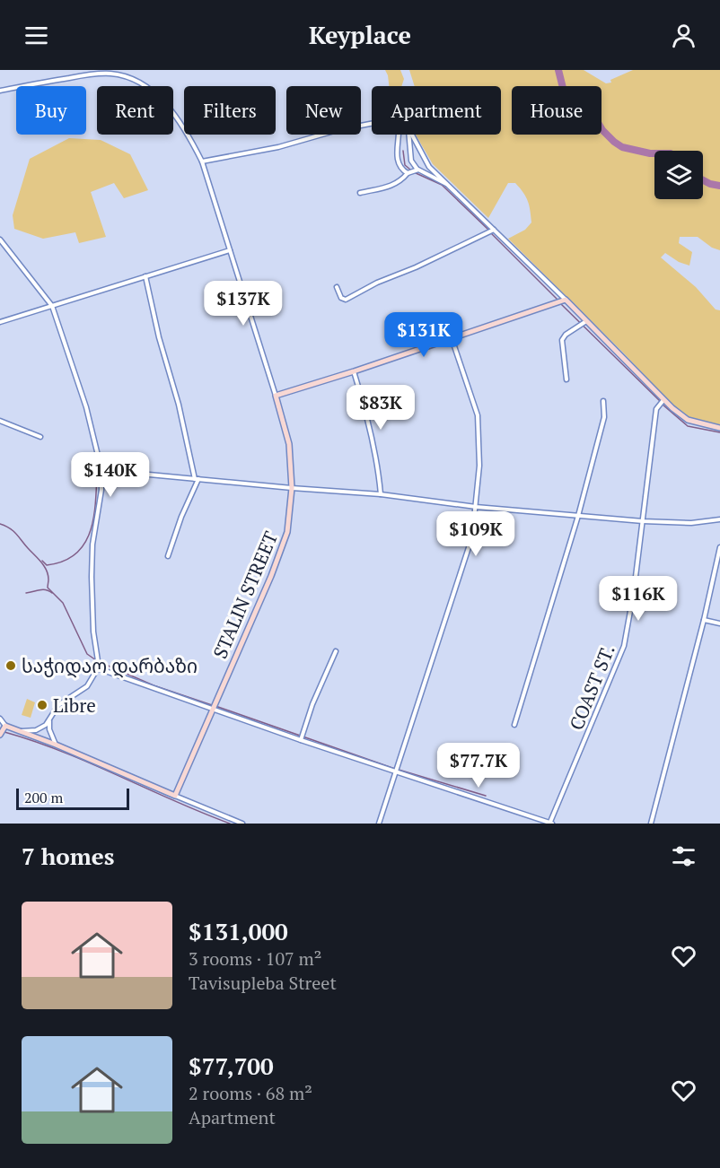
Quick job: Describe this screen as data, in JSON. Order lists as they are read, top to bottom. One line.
{"streets":{"street":["STALIN STREET","COAST ST."]},"places":["საჭიდაო დარბაზი","Libre"],"scale_bar":"200 m","page":{"header":"Keyplace","chip":["Buy","Rent","Filters","New","Apartment","House"],"price":["$137K","$131K","$83K","$140K","$109K","$116K","$77.7K"],"scale":"200 m","heading":"7 homes","list":[{"name":"$131,000","note":"3 rooms · 107 m² · Tavisupleba Street"},{"name":"$77,700","note":"2 rooms · 68 m² · Apartment"}]}}
